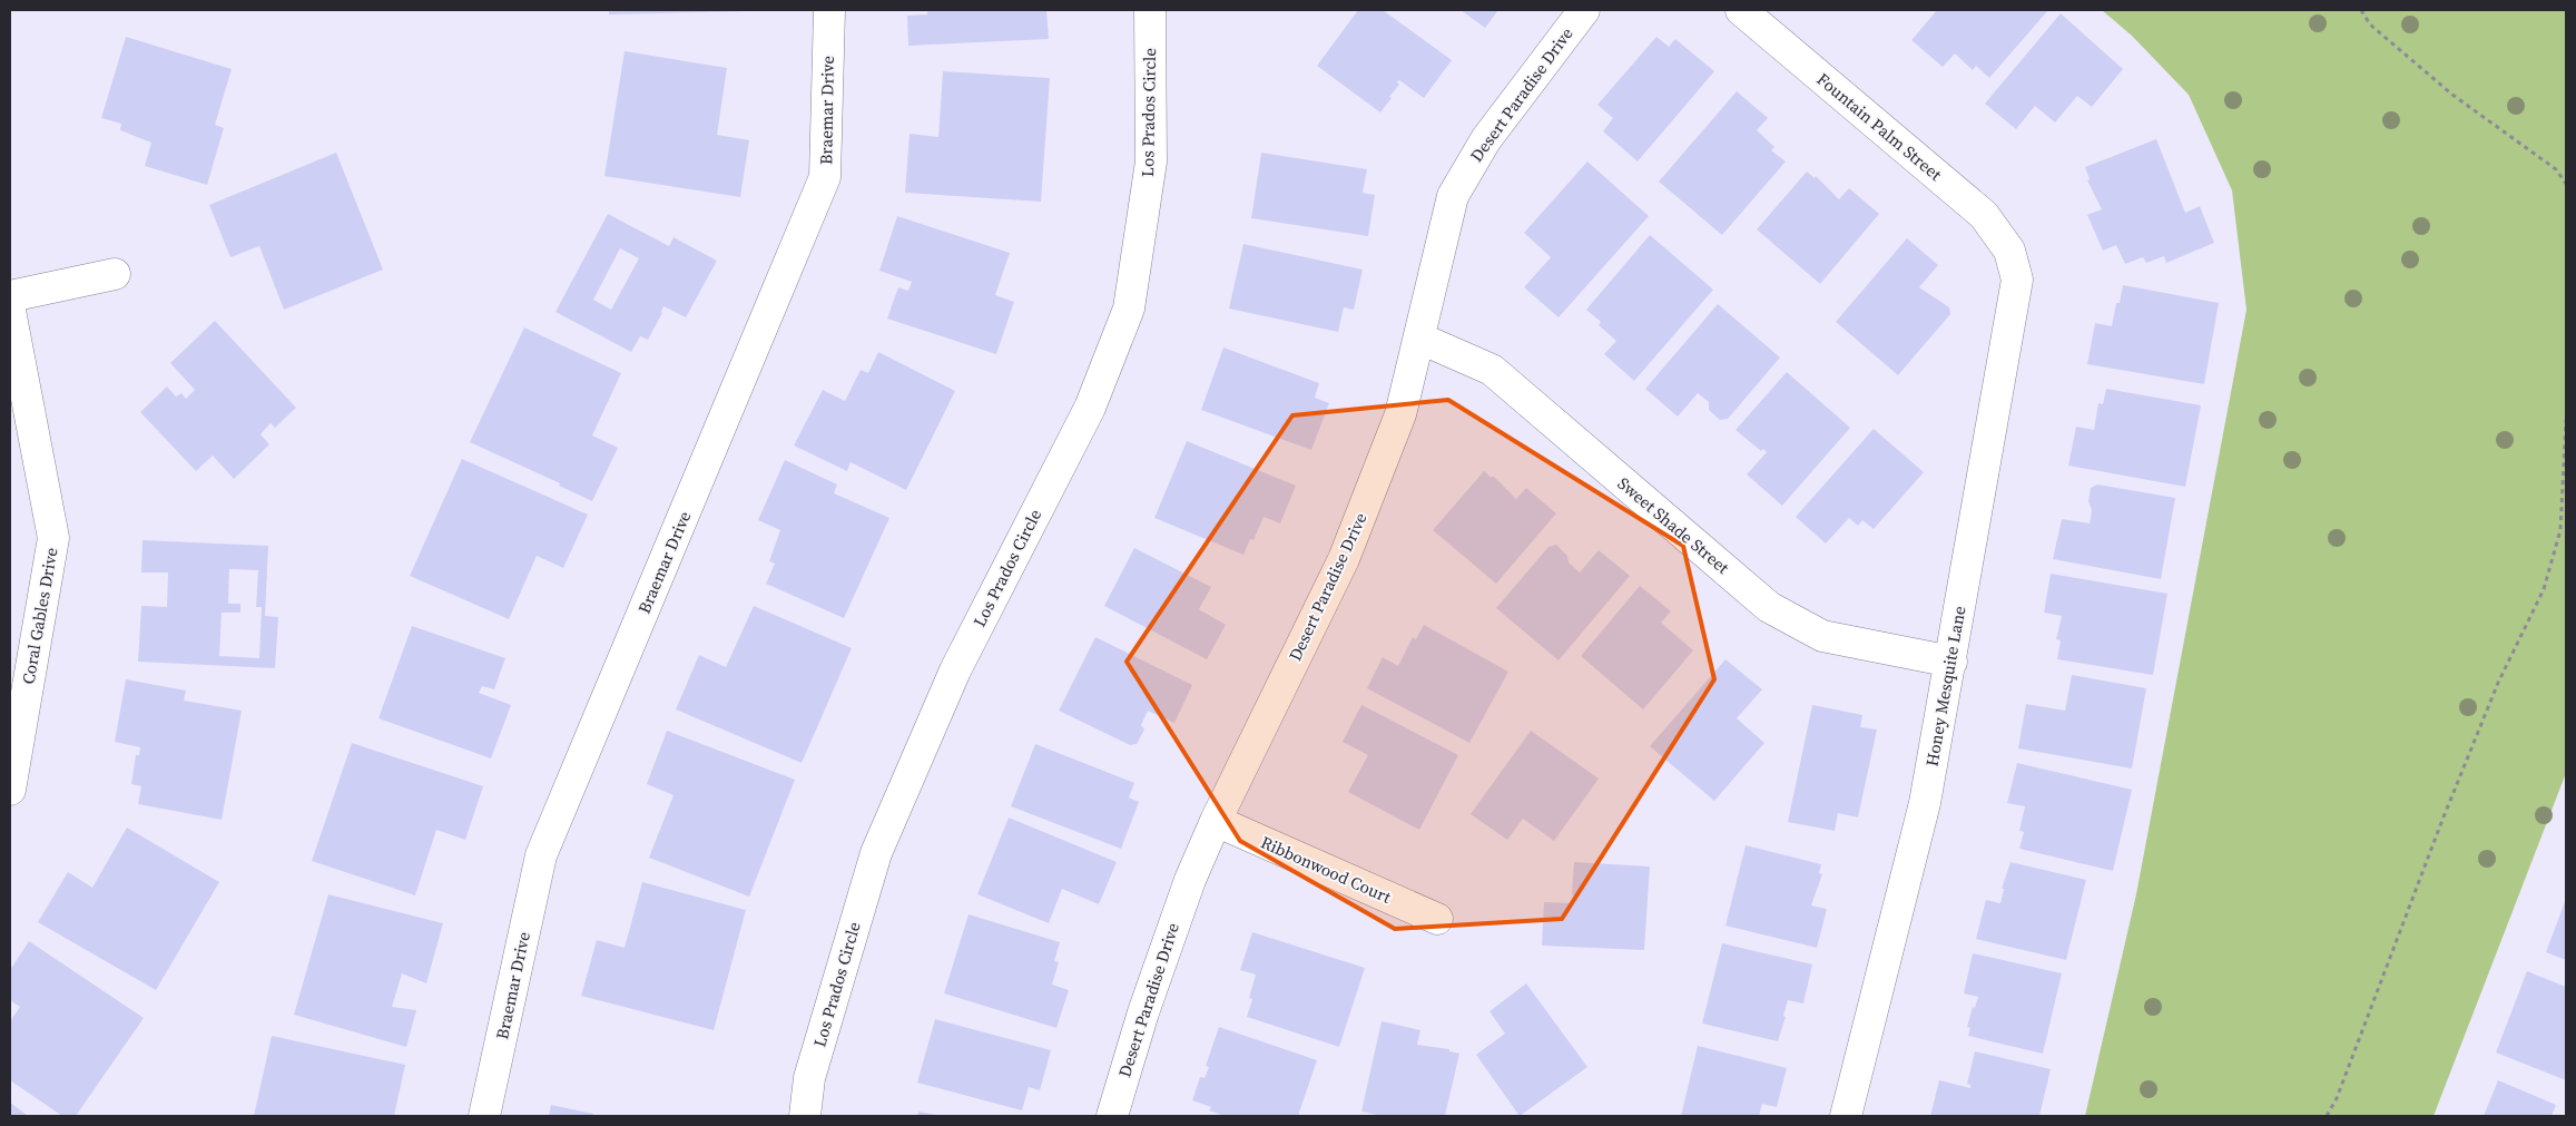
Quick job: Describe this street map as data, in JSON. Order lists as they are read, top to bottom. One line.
{"streets":{"street":["Desert Paradise Drive","Braemar Drive","Los Prados Circle","Fountain Palm Street","Sweet Shade Street","Coral Gables Drive","Honey Mesquite Lane","Ribbonwood Court"]},"crossings":[["Desert Paradise Drive","Sweet Shade Street"],["Desert Paradise Drive","Ribbonwood Court"],["Fountain Palm Street","Honey Mesquite Lane"],["Sweet Shade Street","Honey Mesquite Lane"]]}
